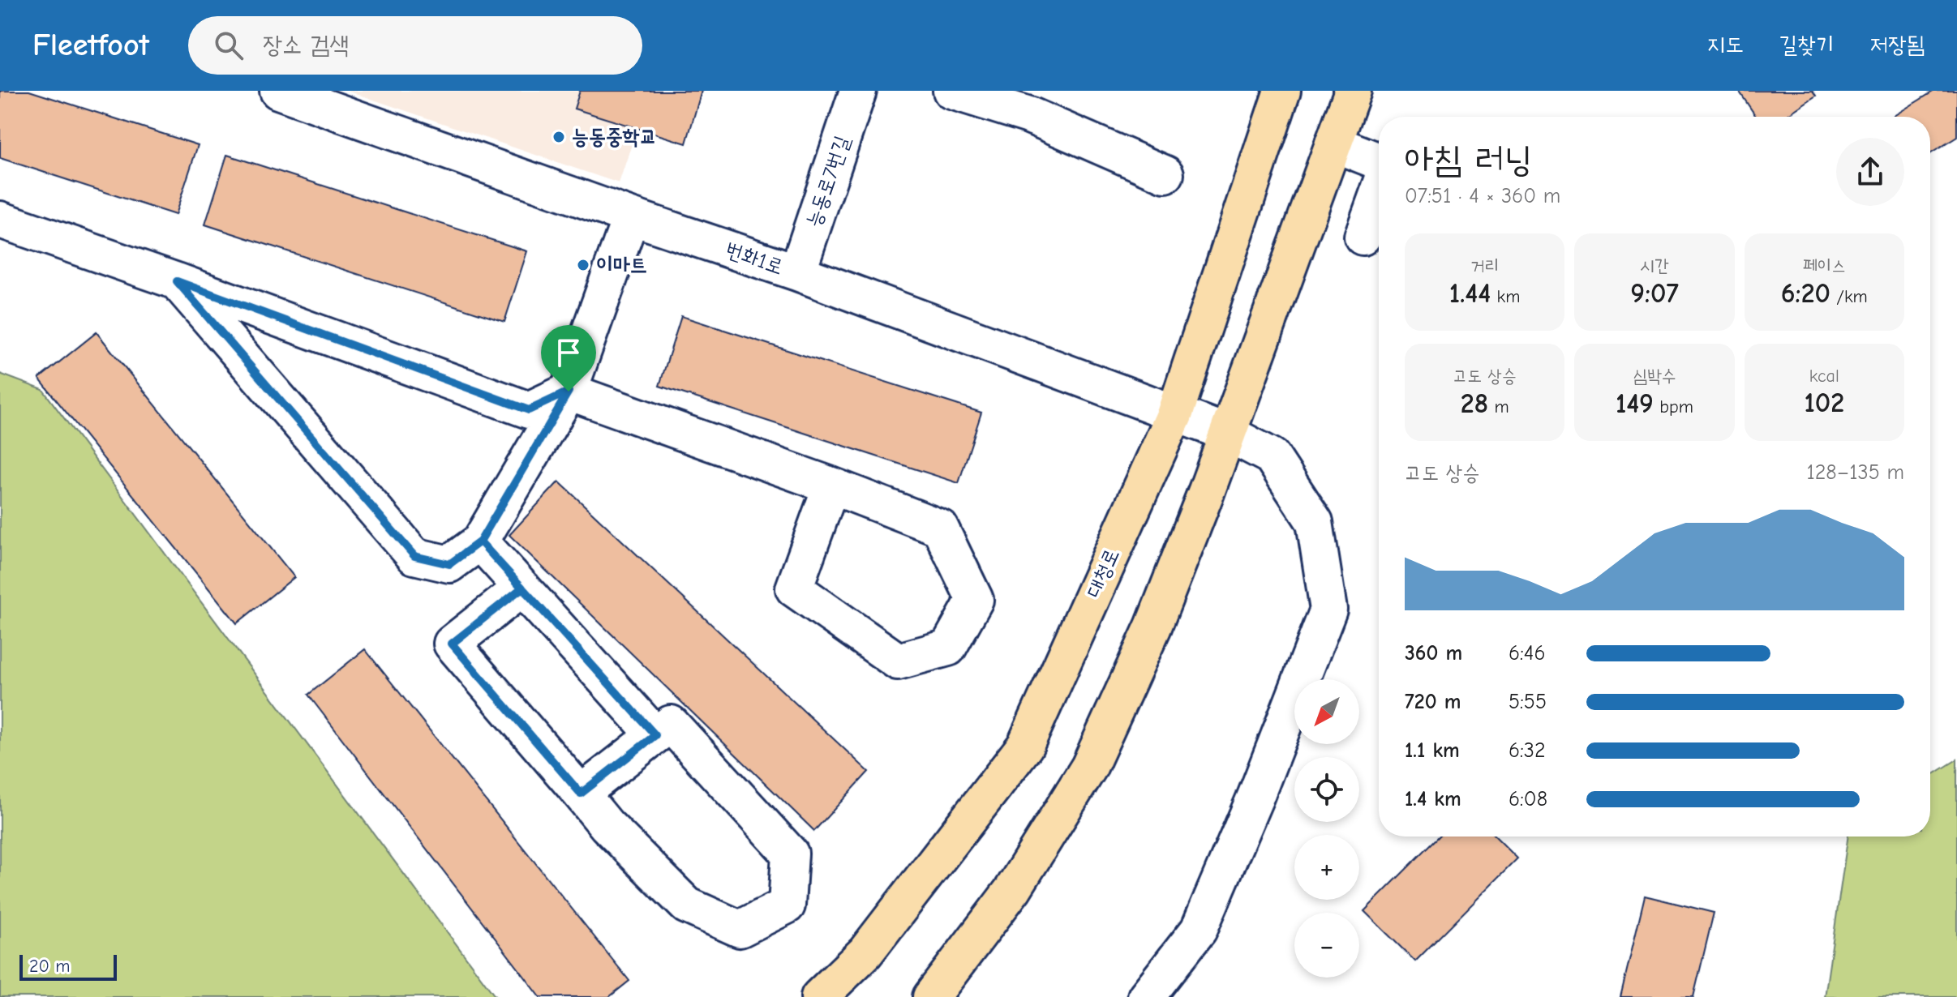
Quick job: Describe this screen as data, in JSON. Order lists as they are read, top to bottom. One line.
{"streets":{"main road":["대청로"],"street":["능동로7번길","번화1로"]},"crossings":[["능동로7번길","번화1로"],["번화1로","대청로"]],"places":["능동중학교","이마트"],"scale_bar":"20 m","north":"bottom left","page":{"header":"Fleetfoot","search":"장소 검색","nav":["지도","길찾기","저장됨"],"heading":["아침 러닝","07:51 · 4 × 360 m"],"stats":[["거리","1.44 km"],["시간","9:07"],["페이스","6:20 /km"],["고도 상승","28 m"],["심박수","149 bpm"],["kcal","102"]],"chart":["고도 상승","128–135 m"],"list":[{"name":"360 m","note":"6:46"},{"name":"720 m","note":"5:55"},{"name":"1.1 km","note":"6:32"},{"name":"1.4 km","note":"6:08"}],"map_buttons":["+","−"],"scale":"20 m"}}
